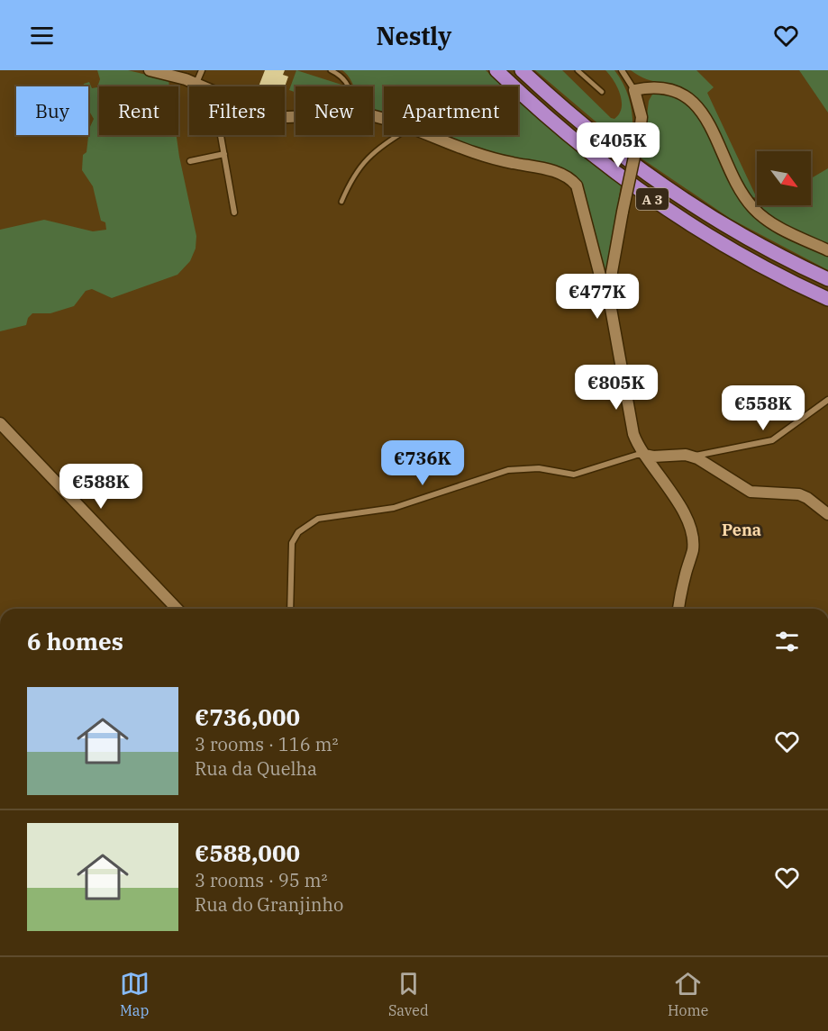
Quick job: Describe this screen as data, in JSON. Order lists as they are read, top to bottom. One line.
{"streets":{"highway":["A 3"]},"districts":["Pena"],"north":"bottom right","page":{"header":"Nestly","chip":["Buy","Rent","Filters","New","Apartment"],"price":["€405K","€477K","€805K","€558K","€736K","€588K"],"heading":"6 homes","list":[{"name":"€736,000","note":"3 rooms · 116 m² · Rua da Quelha"},{"name":"€588,000","note":"3 rooms · 95 m² · Rua do Granjinho"}],"tabs":["Map","Saved","Home"]}}
